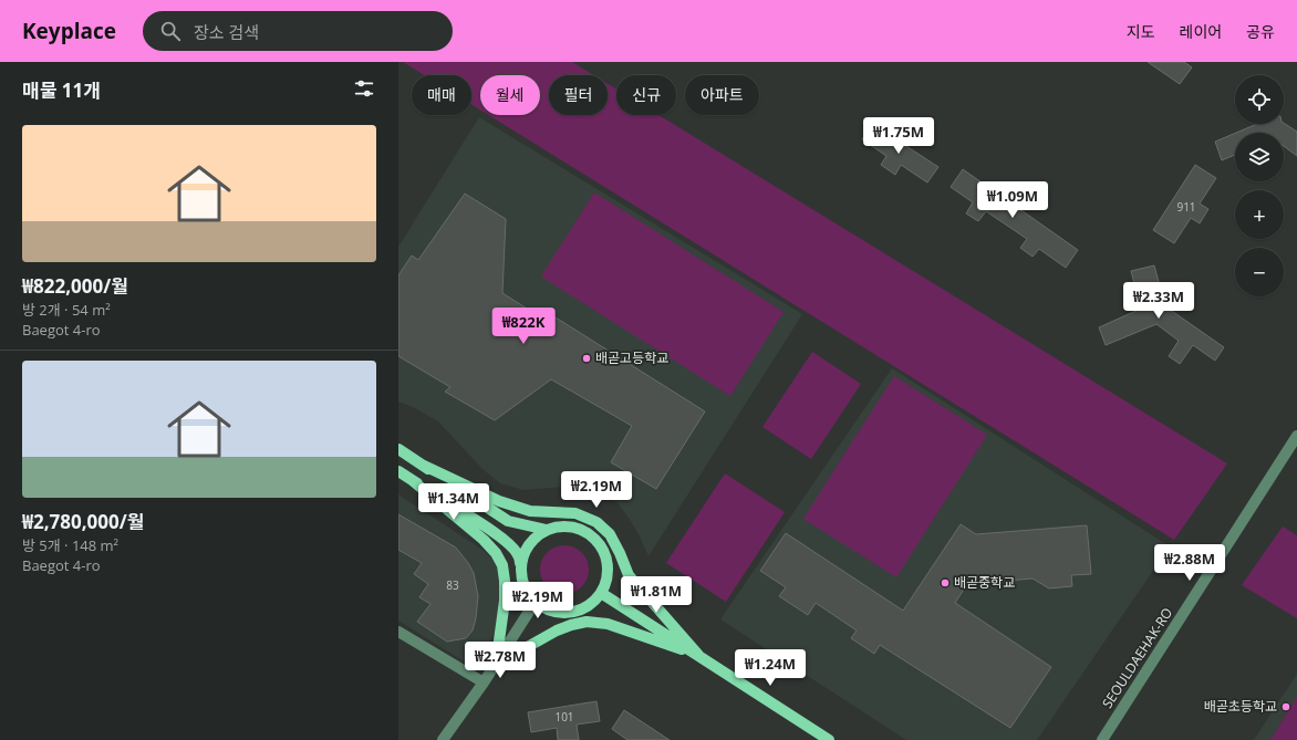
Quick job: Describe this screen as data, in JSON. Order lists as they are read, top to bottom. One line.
{"streets":{"street":["SEOULDAEHAK-RO"]},"places":["배곧고등학교","배곧중학교","배곧초등학교"],"house_numbers":["911","83","101"],"page":{"header":"Keyplace","search":"장소 검색","nav":["지도","레이어","공유"],"heading":"매물 11개","map_buttons":["+","−"],"chip":["매매","월세","필터","신규","아파트"],"list":[{"name":"₩822,000/월","note":"방 2개 · 54 m² · Baegot 4-ro"},{"name":"₩2,780,000/월","note":"방 5개 · 148 m² · Baegot 4-ro"}],"price":["₩1.75M","₩1.09M","₩2.33M","₩822K","₩2.19M","₩1.34M","₩2.88M","₩1.81M","₩2.19M","₩2.78M","₩1.24M"]}}
